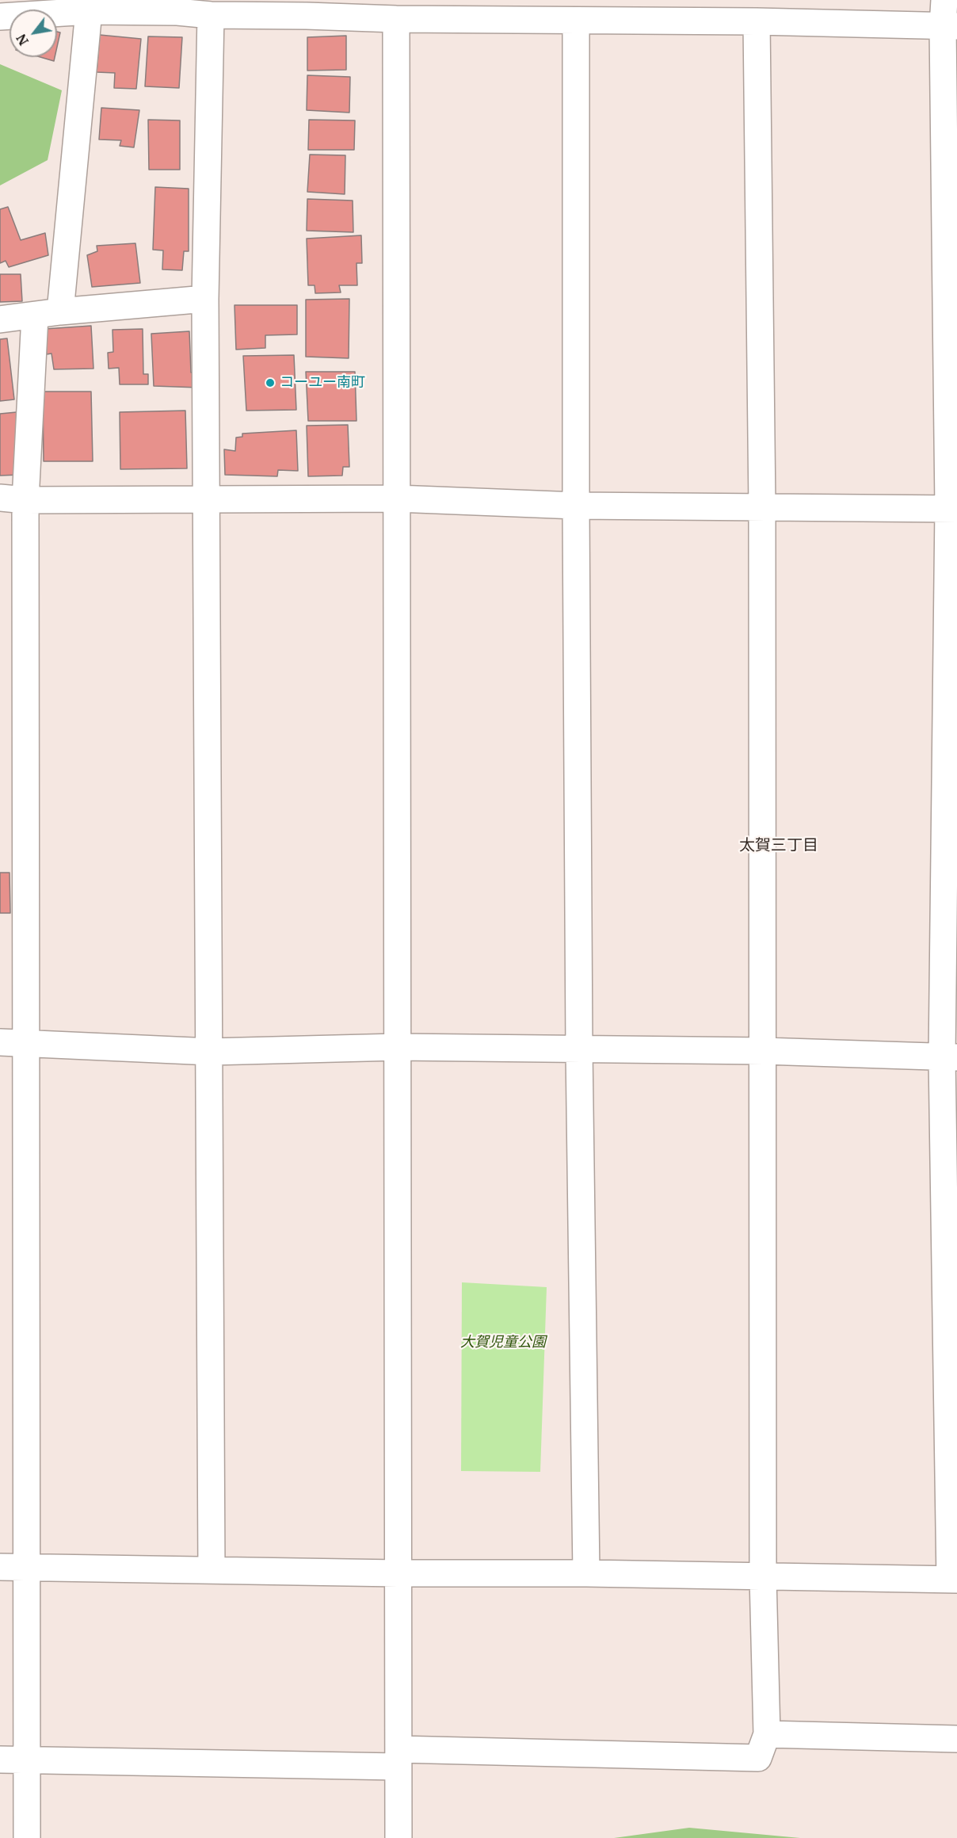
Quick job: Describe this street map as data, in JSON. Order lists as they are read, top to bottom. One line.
{"districts":["太賀三丁目"],"parks":["大賀児童公園"],"places":["コーユー南町"],"north":"bottom left"}
